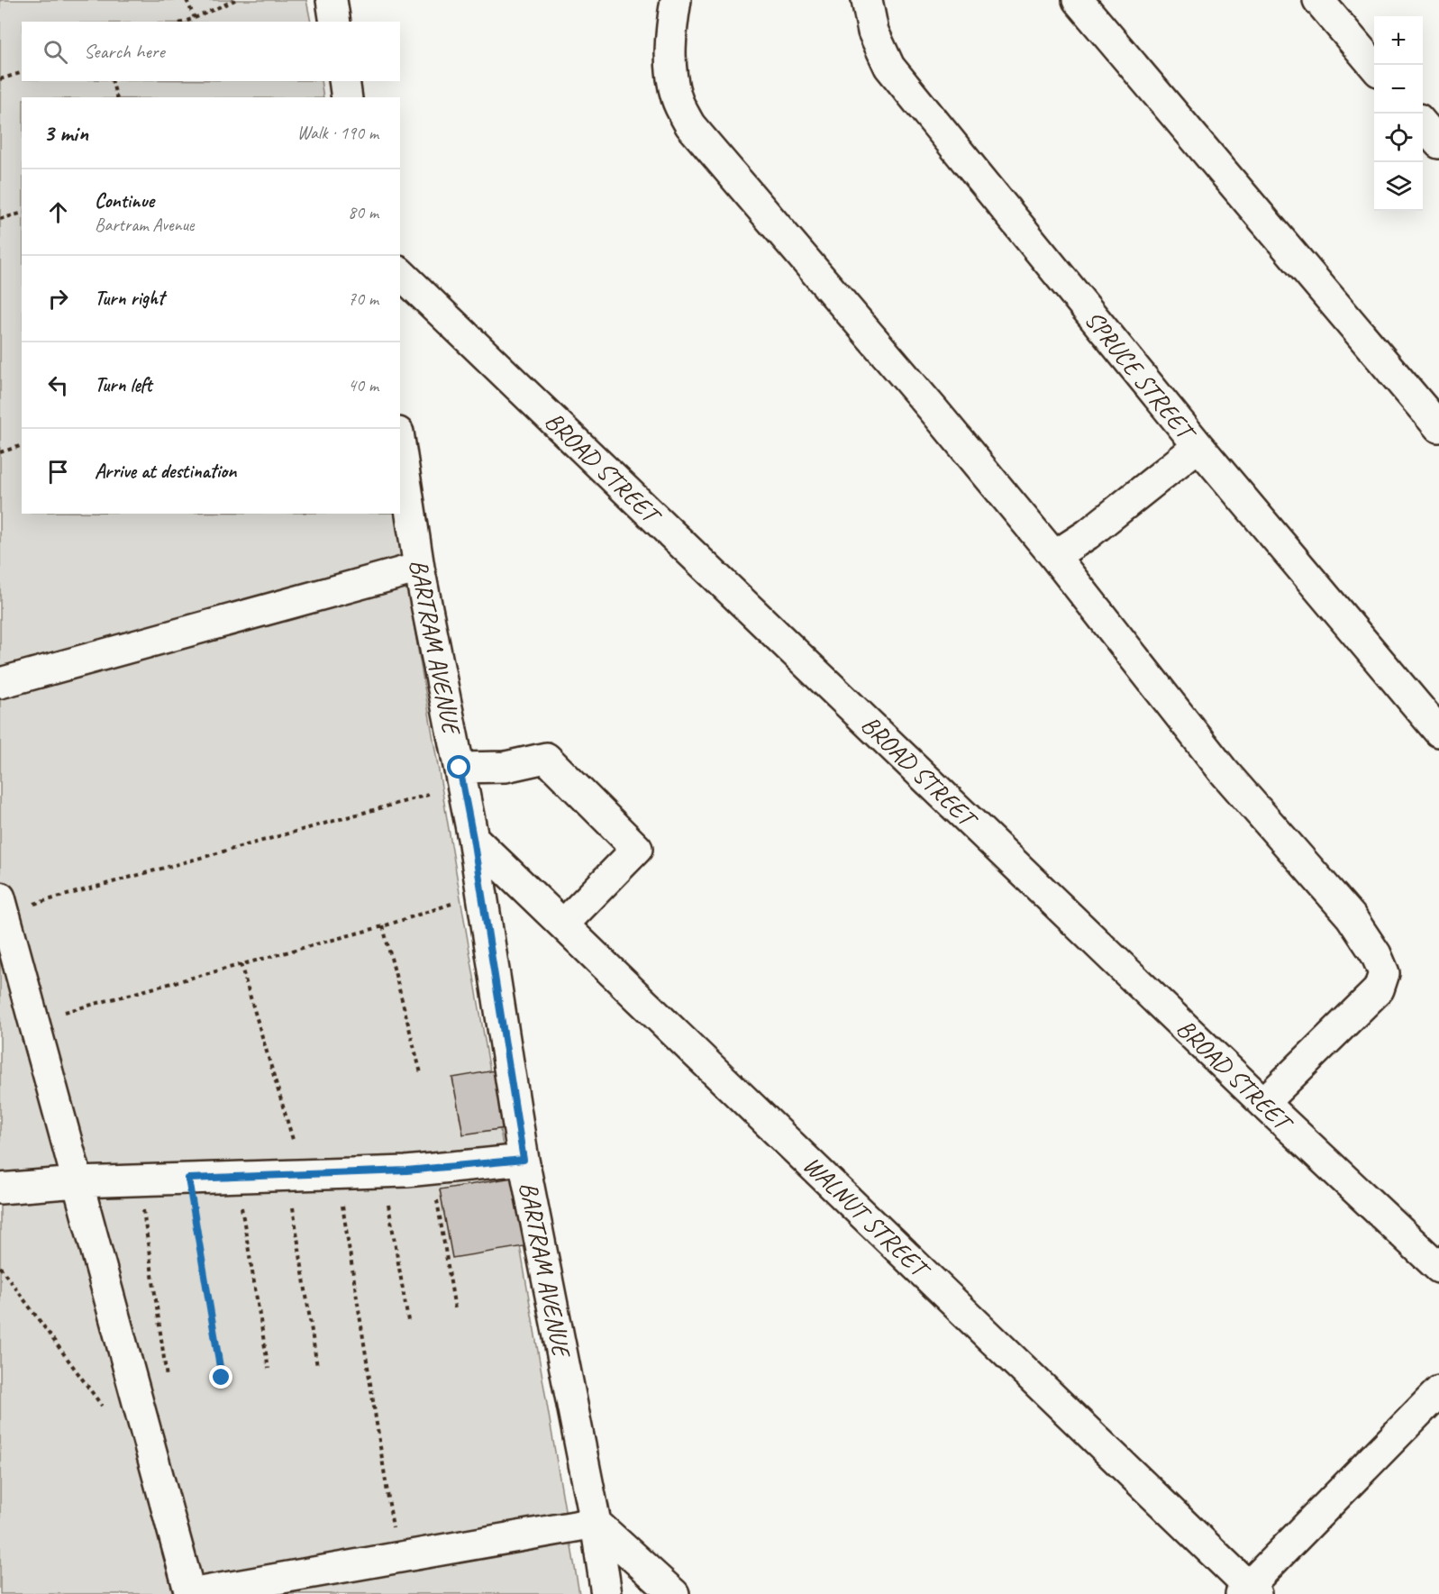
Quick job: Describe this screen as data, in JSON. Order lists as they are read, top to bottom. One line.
{"streets":{"street":["SPRUCE STREET","BROAD STREET","BARTRAM AVENUE","WALNUT STREET"]},"crossings":[["BARTRAM AVENUE","WALNUT STREET"]],"page":{"map_buttons":["+","−"],"search":"Search here","heading":["3 min","Walk · 190 m"],"list":[["Continue","Bartram Avenue","80 m"],["Turn right","70 m"],["Turn left","40 m"],"Arrive at destination"]}}
